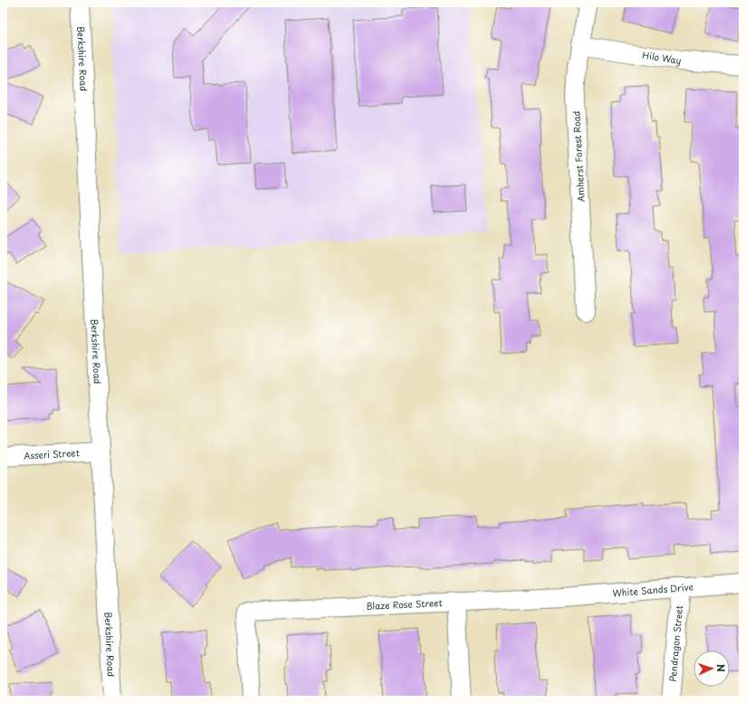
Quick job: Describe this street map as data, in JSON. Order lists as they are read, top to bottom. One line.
{"streets":{"street":["Hilo Way","Berkshire Road","Amherst Forest Road","Asseri Street","White Sands Drive","Blaze Rose Street","Pendragon Street"]},"crossings":[["Hilo Way","Amherst Forest Road"],["Berkshire Road","Asseri Street"],["White Sands Drive","Blaze Rose Street"],["White Sands Drive","Pendragon Street"]],"north":"right"}
